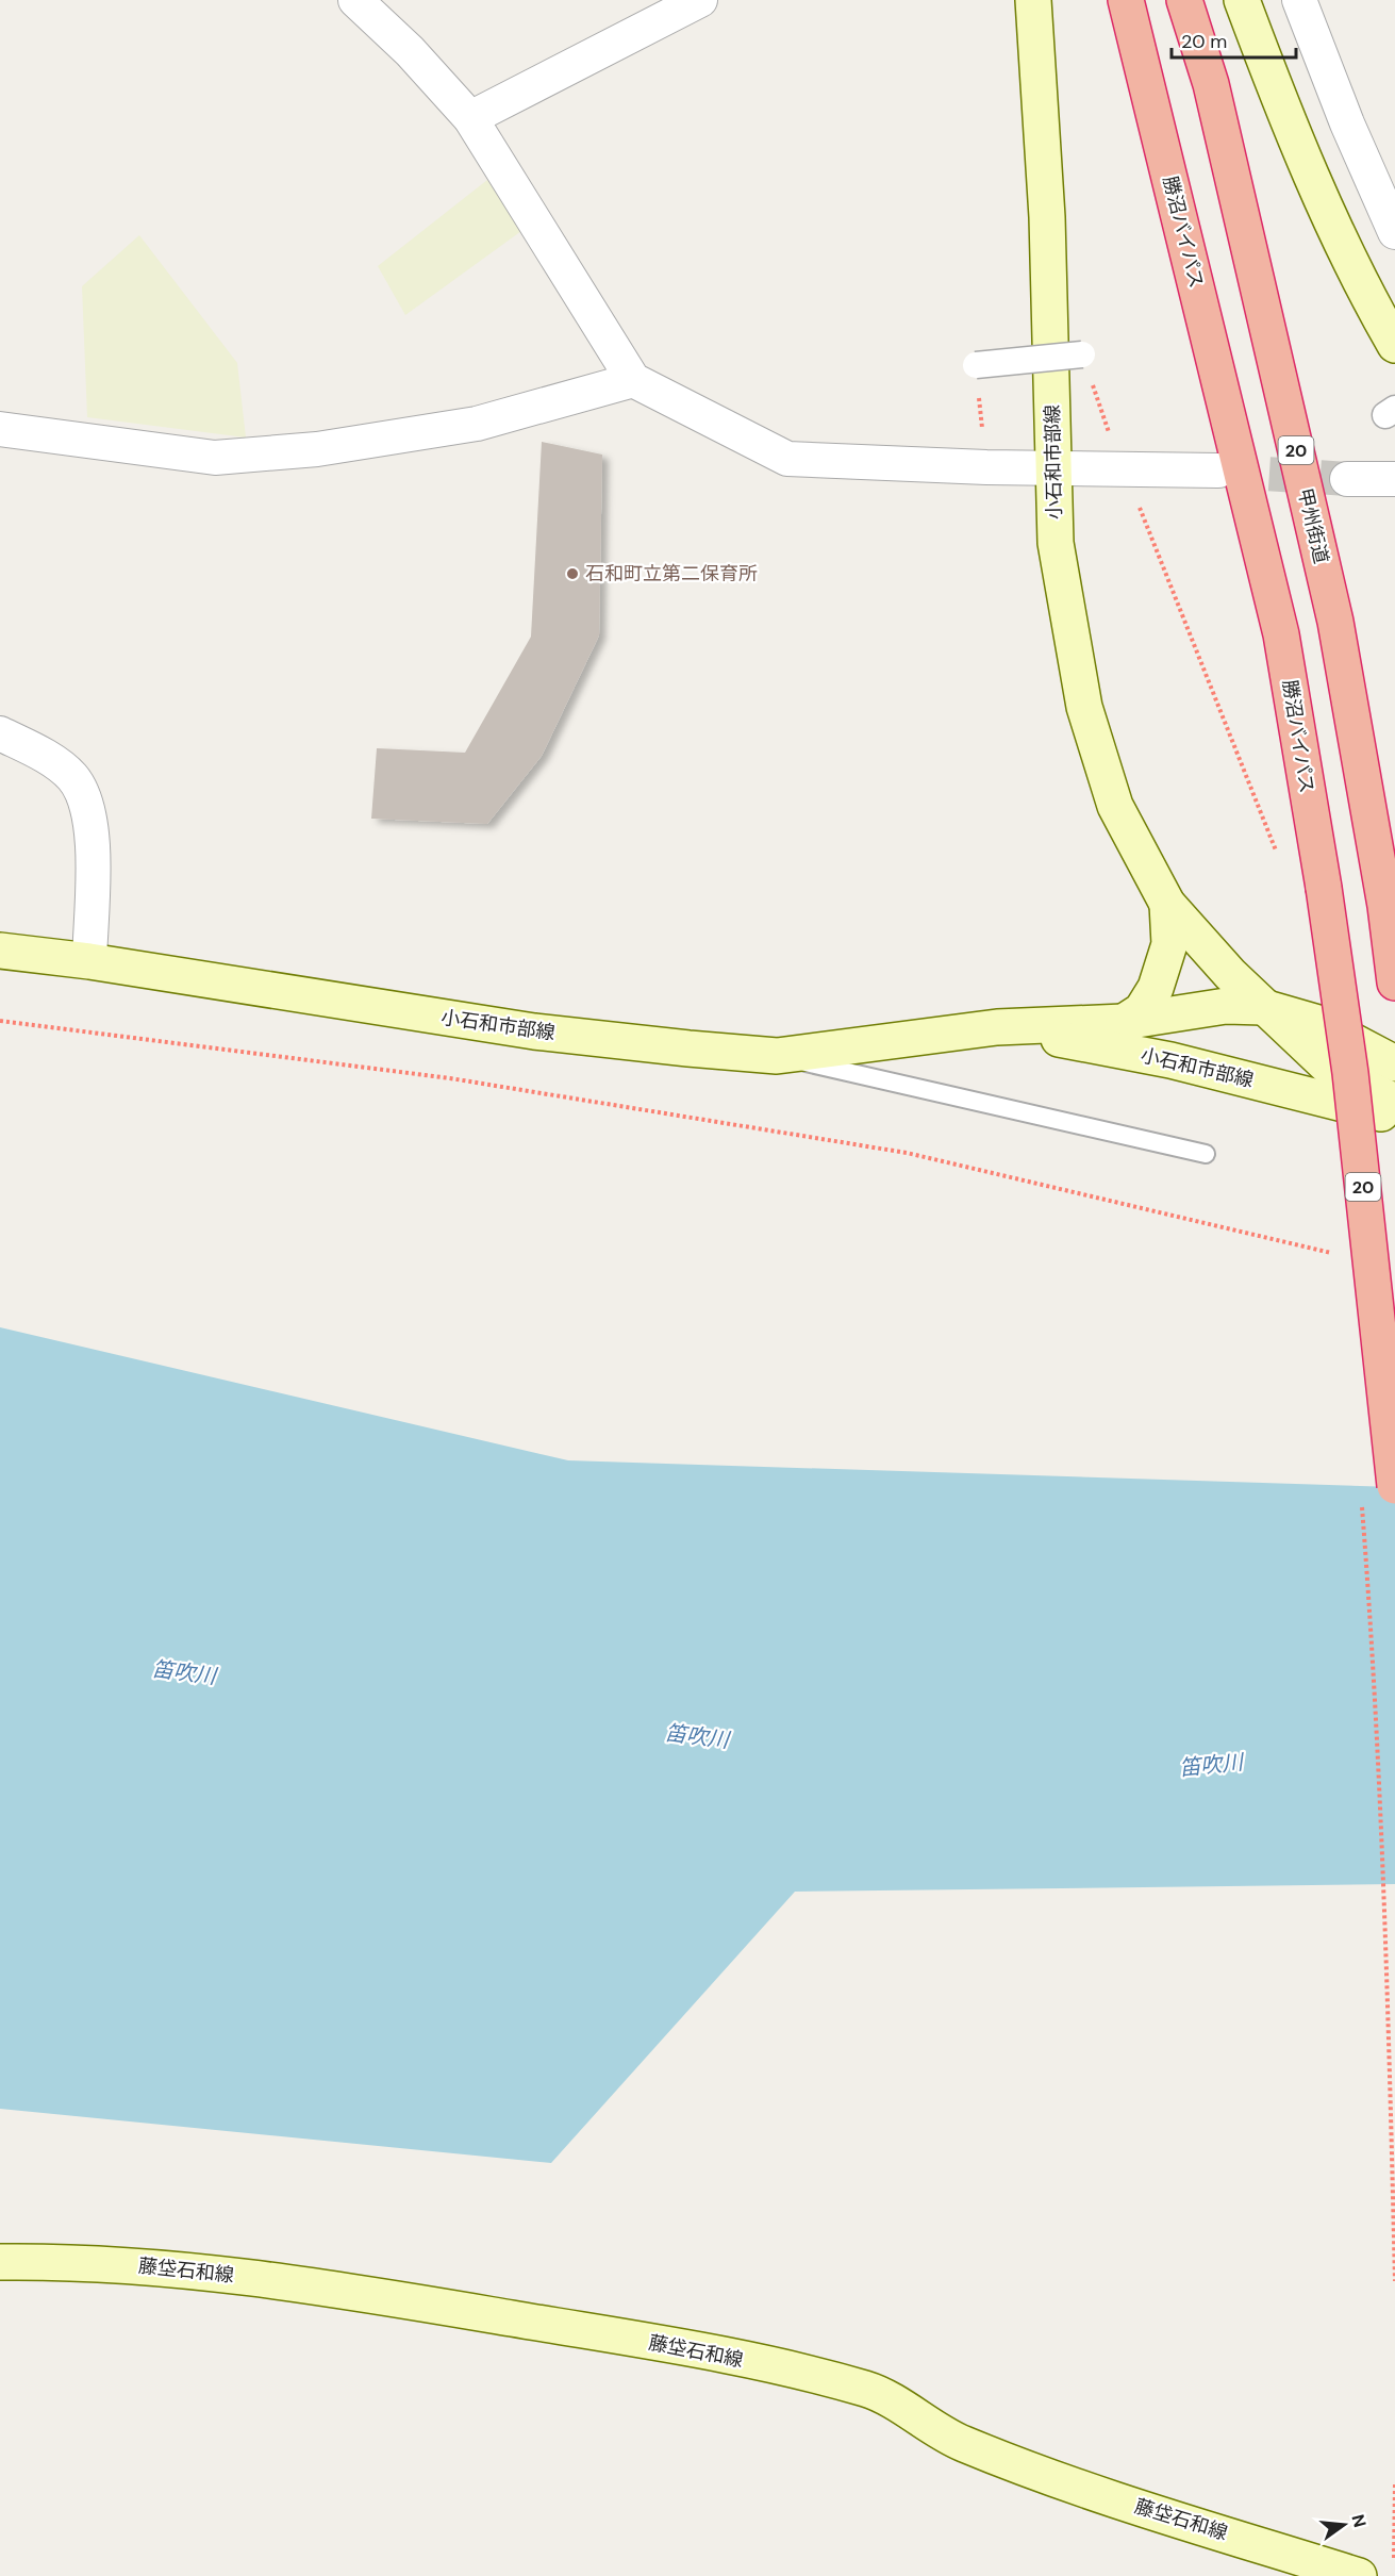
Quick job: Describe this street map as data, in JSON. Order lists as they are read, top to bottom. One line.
{"streets":{"highway":["勝沼バイパス","20","甲州街道"],"main road":["小石和市部線","藤垈石和線"]},"water":["笛吹川"],"places":["石和町立第二保育所"],"scale_bar":"20 m","north":"right"}
